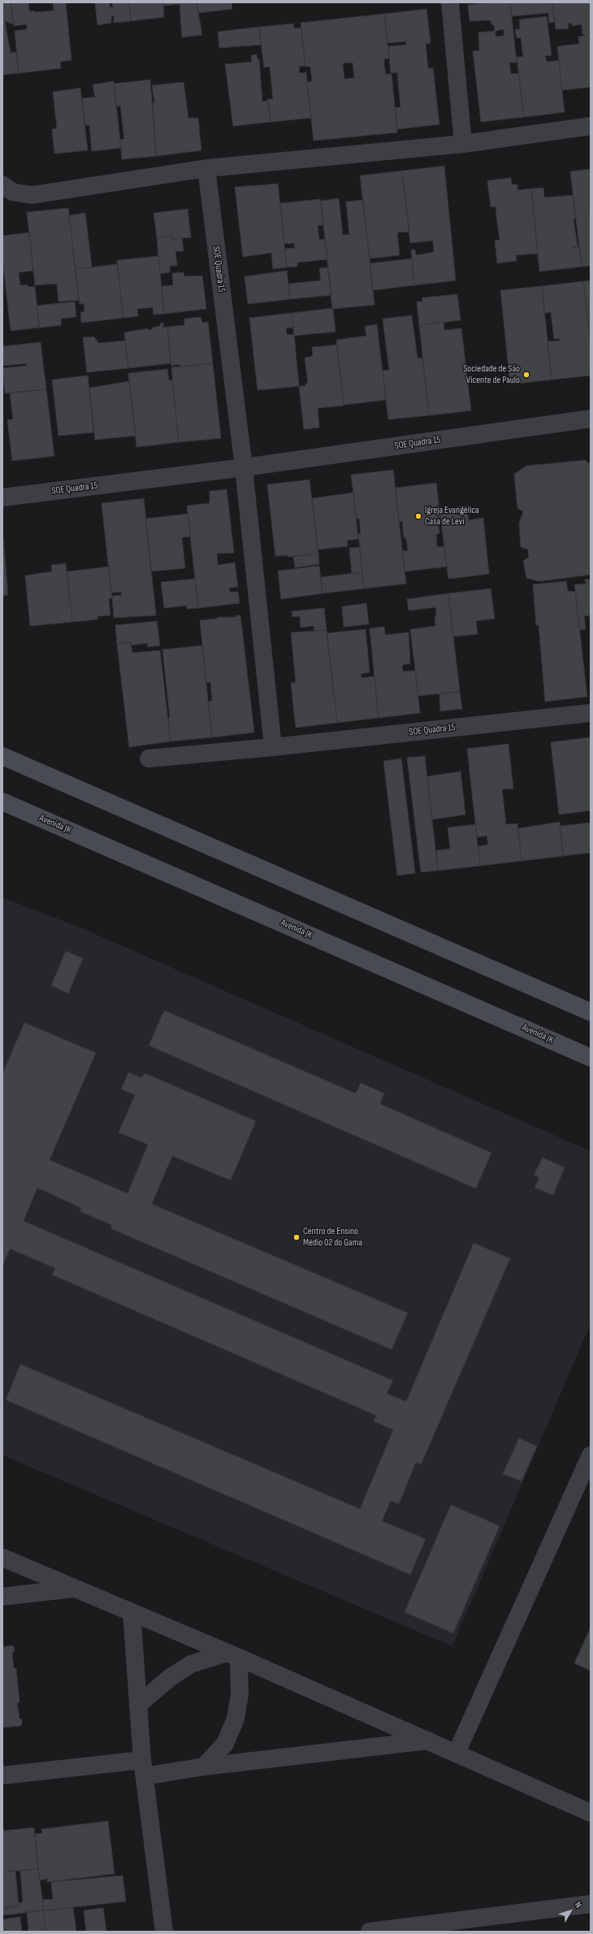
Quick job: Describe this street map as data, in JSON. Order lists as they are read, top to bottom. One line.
{"streets":{"main road":["Avenida JK"],"street":["SOE Quadra 15"]},"places":["Sociedade de São Vicente de Paulo","Igreja Evangélica Casa de Levi","Centro de Ensino Médio 02 do Gama"],"north":"top right"}
